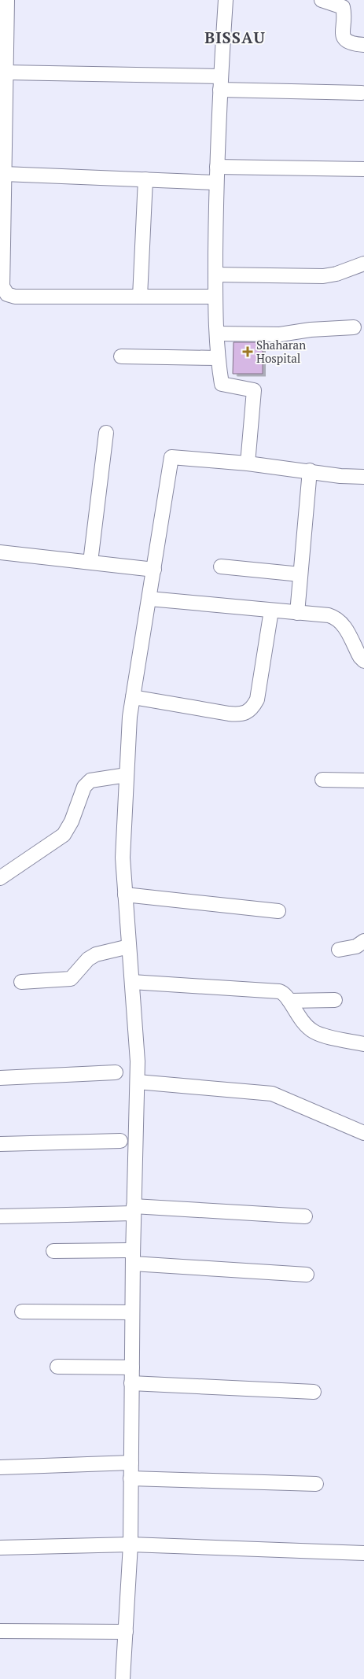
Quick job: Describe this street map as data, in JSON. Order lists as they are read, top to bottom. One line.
{"districts":["BISSAU"],"places":{"health":["Shaharan Hospital"]}}
